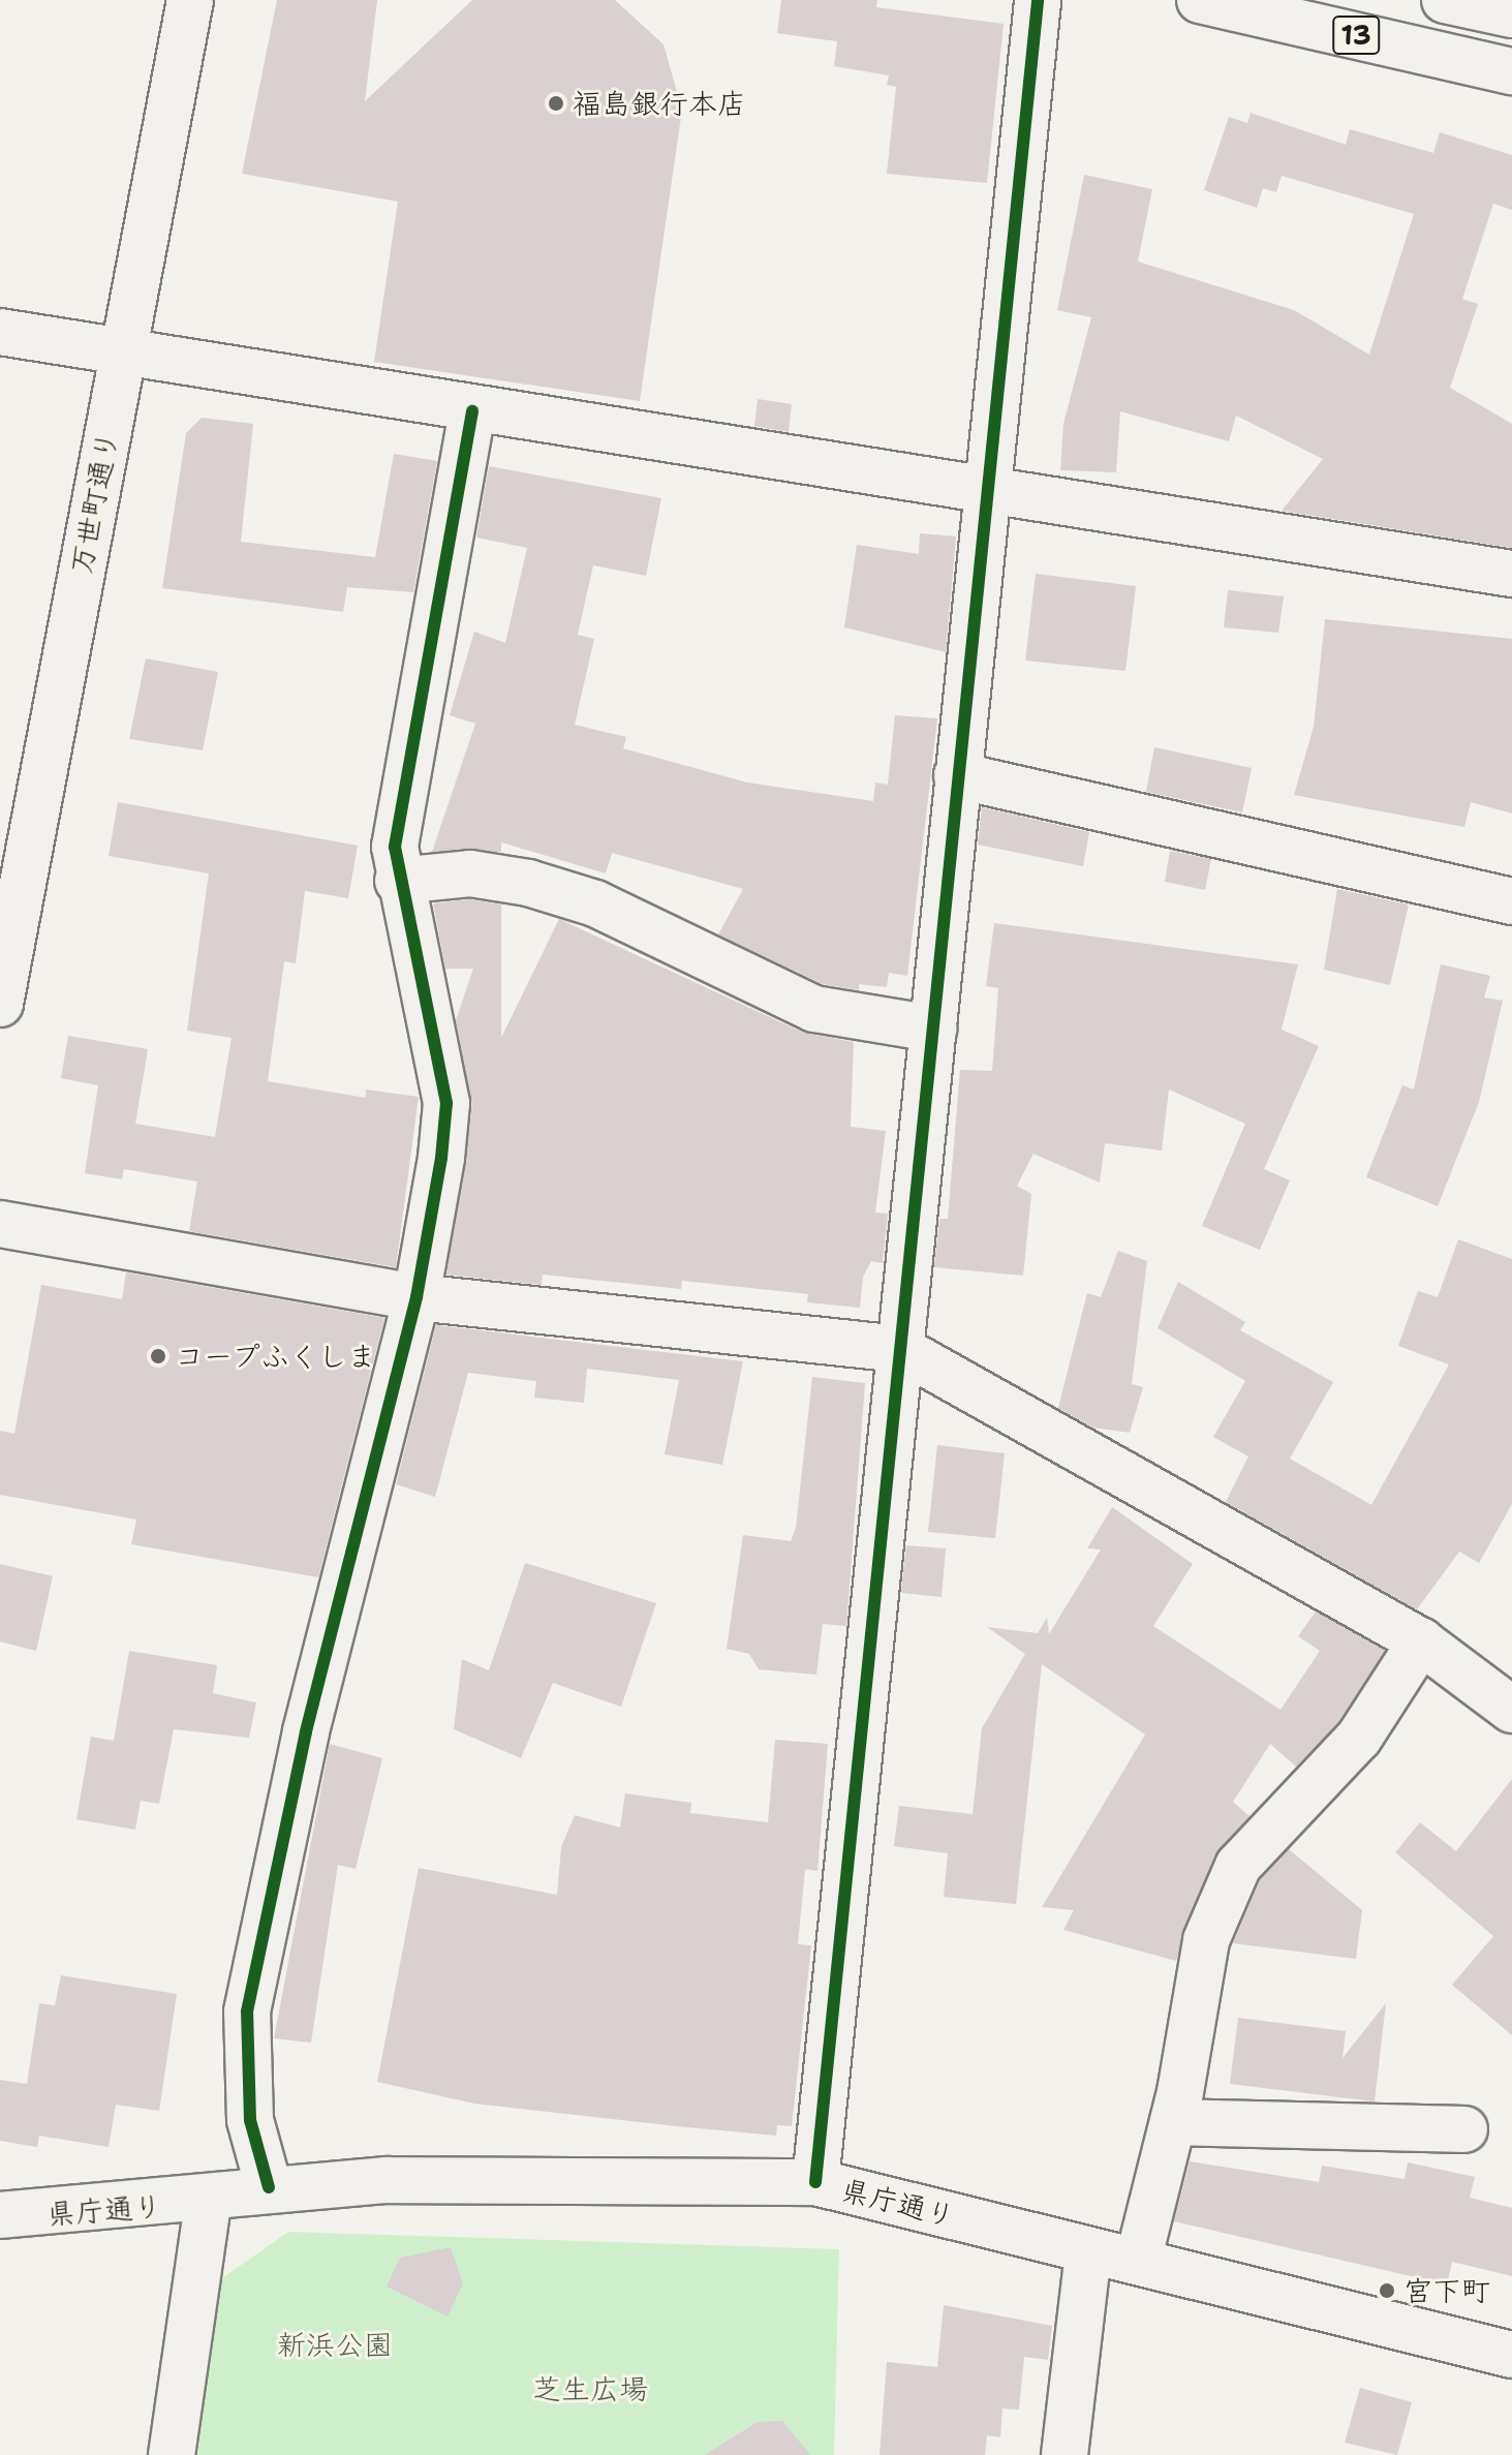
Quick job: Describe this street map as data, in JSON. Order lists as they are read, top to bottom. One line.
{"streets":{"main road":["13","万世町通り","県庁通り"]},"parks":["新浜公園","芝生広場"],"places":["福島銀行本店","コープふくしま","宮下町"]}
